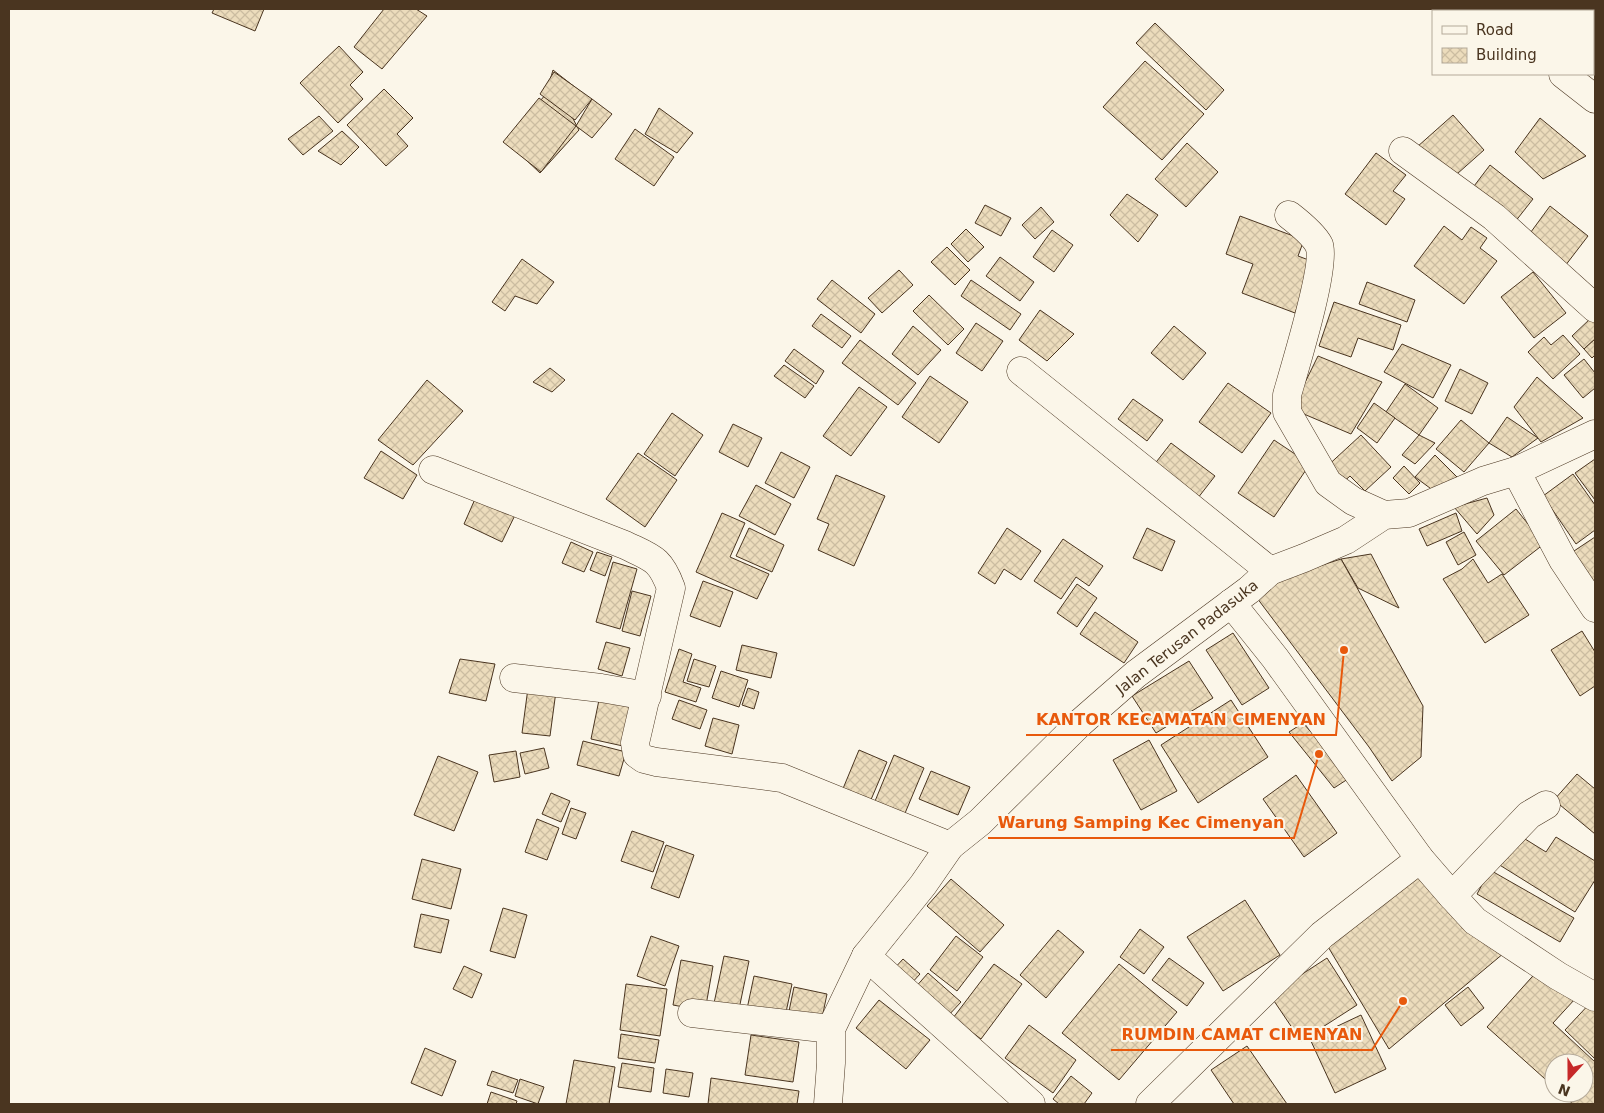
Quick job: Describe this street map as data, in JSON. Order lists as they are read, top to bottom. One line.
{"streets":{"street":["Jalan Terusan Padasuka"]},"places":["KANTOR KECAMATAN CIMENYAN","Warung Samping Kec Cimenyan","RUMDIN CAMAT CIMENYAN"],"legend":["Road","Building"],"north":"bottom"}
